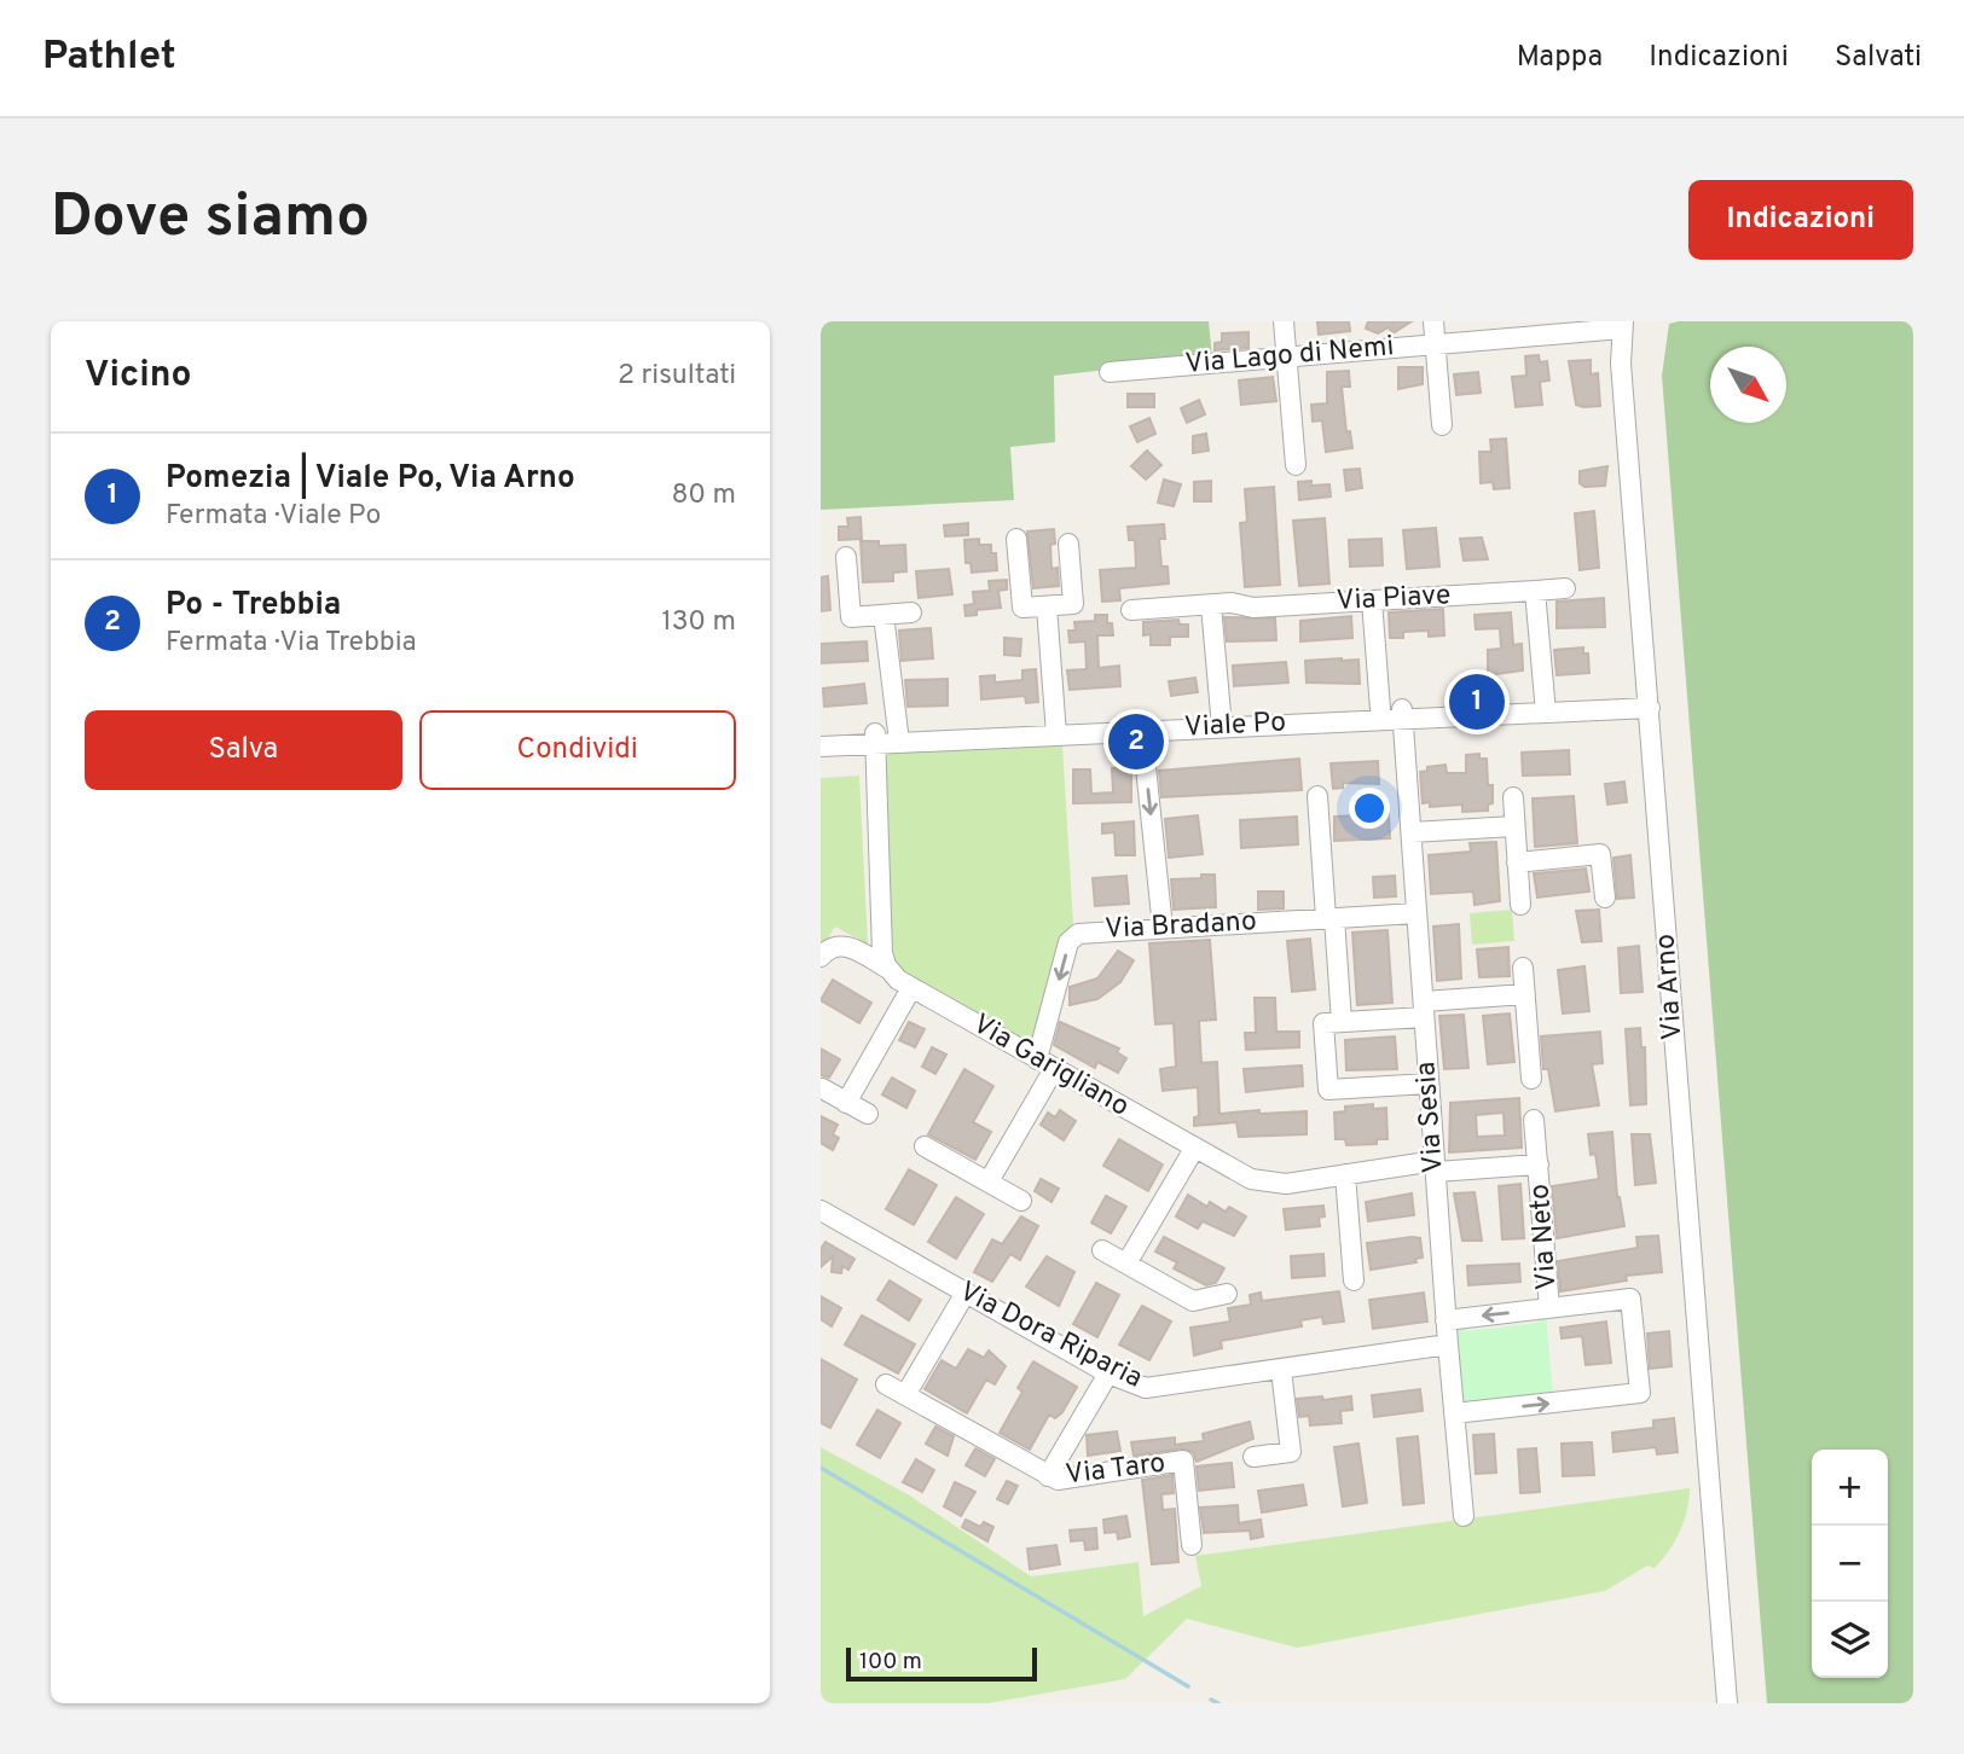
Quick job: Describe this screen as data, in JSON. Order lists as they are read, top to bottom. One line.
{"streets":{"street":["Via Lago di Nemi","Via Piave","Viale Po","Via Bradano","Via Arno","Via Garigliano","Via Sesia","Via Neto","Via Dora Riparia","Via Taro"]},"crossings":[["Via Lago di Nemi","Via Arno"],["Viale Po","Via Arno"],["Viale Po","Via Sesia"],["Via Bradano","Via Garigliano"],["Via Bradano","Via Sesia"],["Via Garigliano","Via Sesia"],["Via Garigliano","Via Neto"],["Via Sesia","Via Neto"],["Via Sesia","Via Dora Riparia"]],"one_way":["Via Bradano"],"scale_bar":"100 m","north":"bottom right","page":{"header":"Pathlet","nav":["Mappa","Indicazioni","Salvati"],"buttons":["Indicazioni",["Salva","Condividi"]],"title":"Dove siamo","heading":["Vicino","2 risultati"],"list":[{"mark":"1","name":"Pomezia | Viale Po, Via Arno","note":"Fermata · Viale Po","value":"80 m"},{"mark":"2","name":"Po - Trebbia","note":"Fermata · Via Trebbia","value":"130 m"}],"pins":["1","2"],"map_buttons":["+","−"],"scale":"100 m"}}
